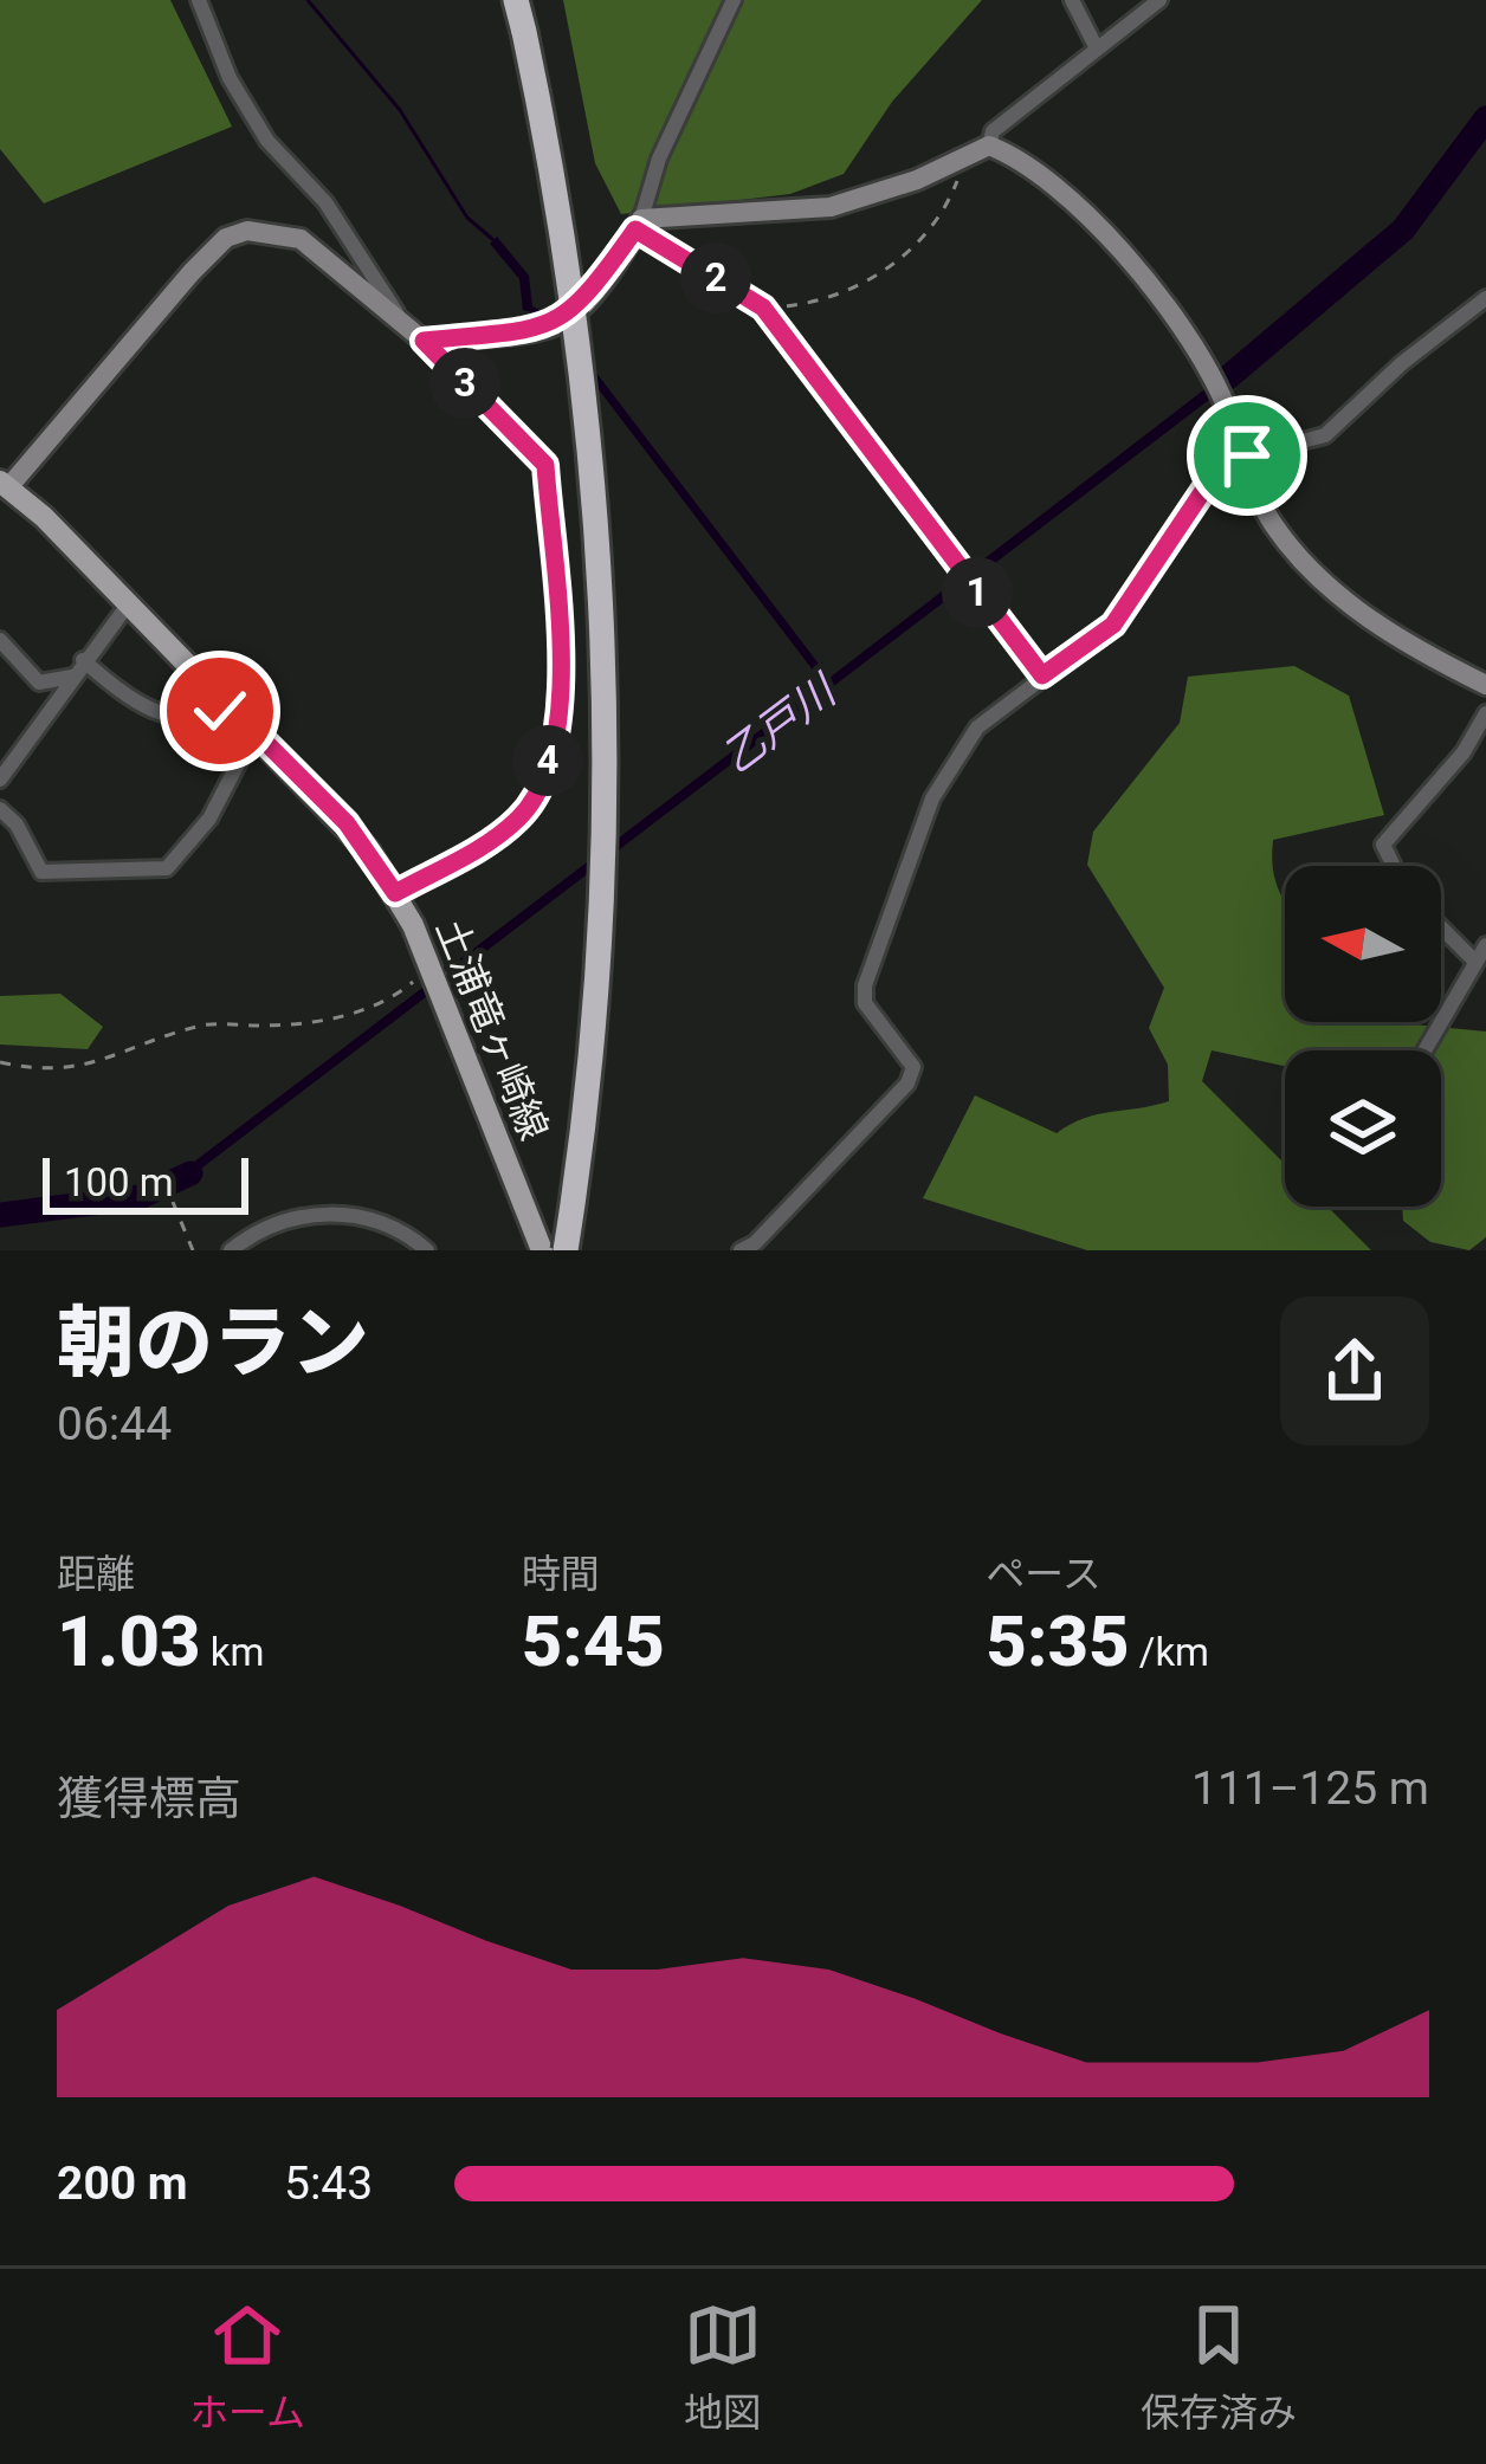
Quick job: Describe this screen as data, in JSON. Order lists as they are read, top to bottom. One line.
{"streets":{"main road":["土浦竜ヶ崎線"]},"water":["乙戸川"],"scale_bar":"100 m","north":"left","page":{"pins":["2","3","1","4"],"scale":"100 m","heading":["朝のラン","06:44"],"stats":[["距離","1.03 km"],["時間","5:45"],["ペース","5:35 /km"]],"chart":["獲得標高","111–125 m"],"list":[{"name":"200 m","note":"5:43"}],"tabs":["ホーム","地図","保存済み"]}}
